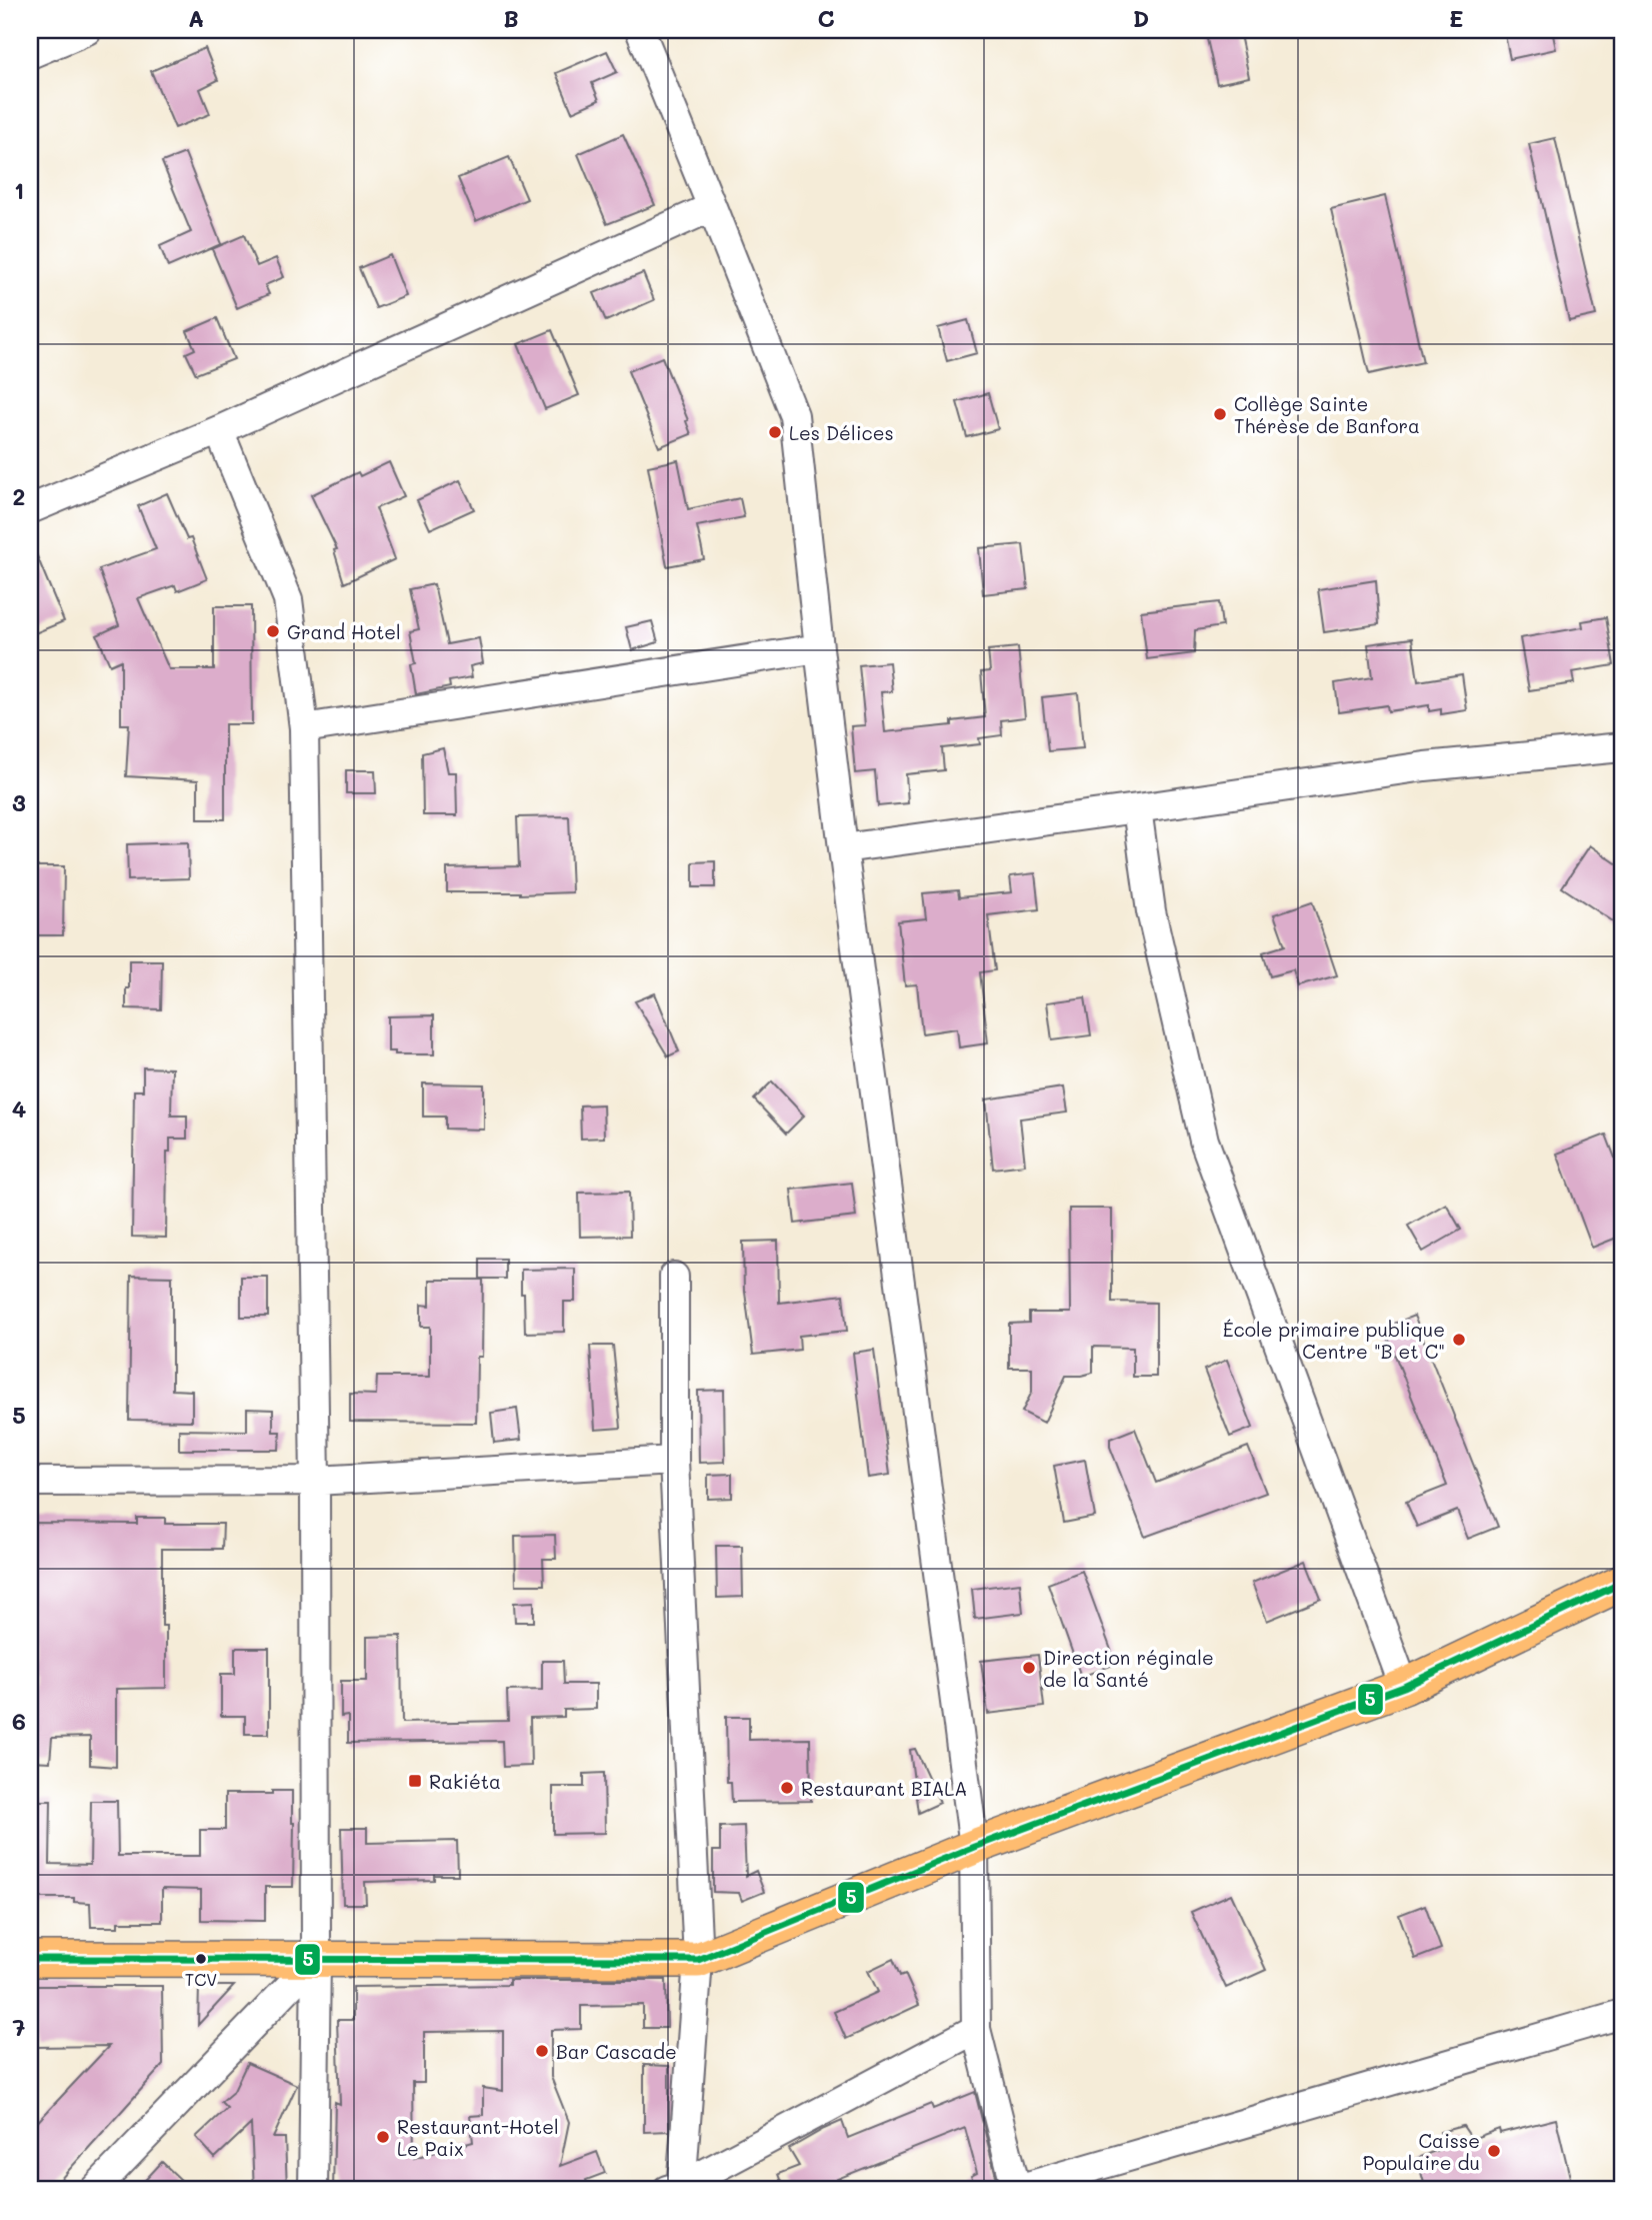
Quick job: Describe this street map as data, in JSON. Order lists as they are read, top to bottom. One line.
{"places":{"other":["Collège Sainte Thérèse de Banfora","Les Délices","Grand Hotel","École primaire publique Centre \"B et C\"","Direction réginale de la Santé","Restaurant BIALA","TCV","Bar Cascade","Restaurant-Hotel Le Paix","Caisse Populaire du"],"transit":["Rakiéta"]},"lines":["transit line 5"],"grid":{"columns":["A","B","C","D","E"],"rows":["1","2","3","4","5","6","7"]}}
